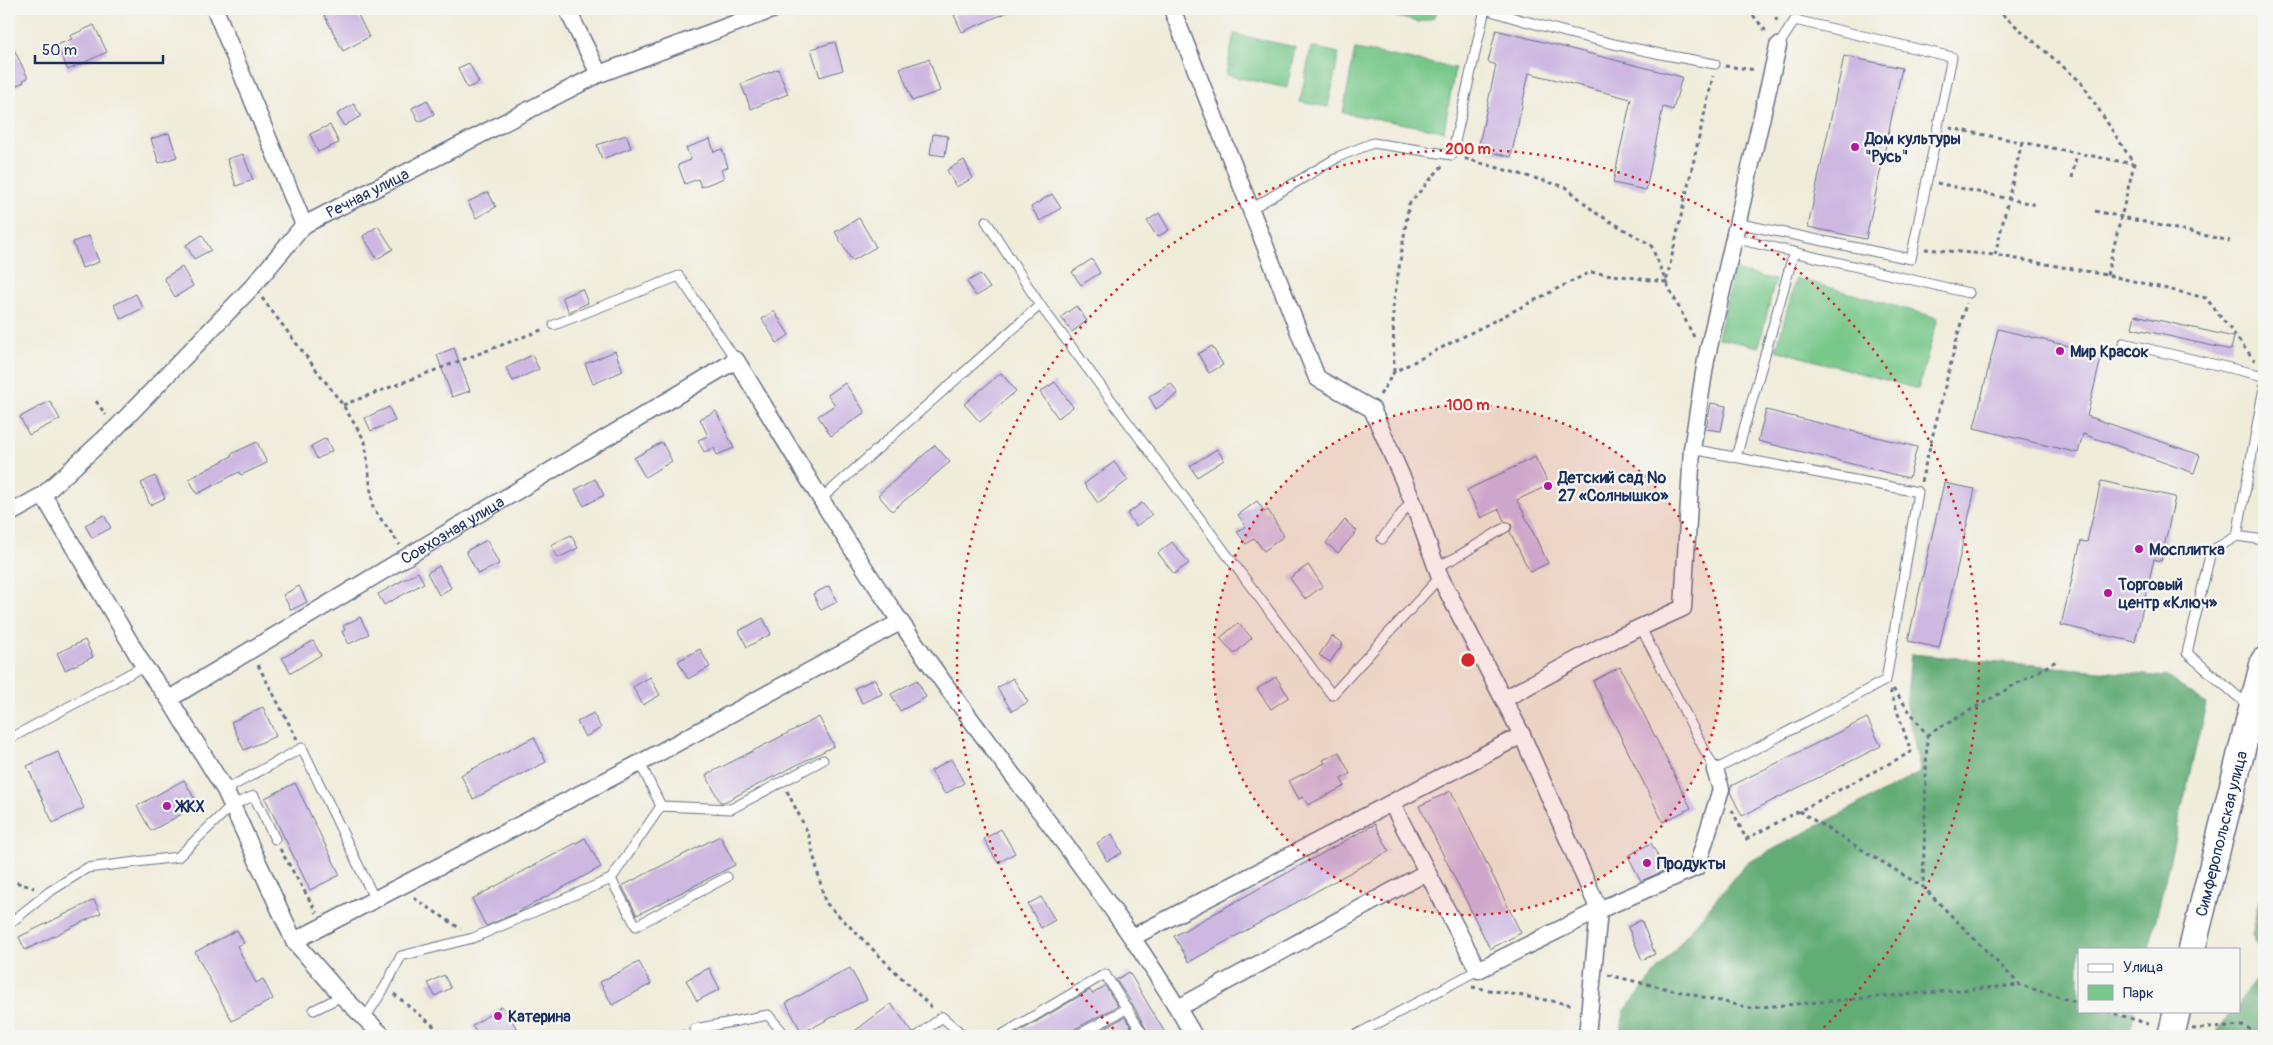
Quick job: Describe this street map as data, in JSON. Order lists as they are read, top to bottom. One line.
{"streets":{"main road":["Симферопольская улица"],"street":["Речная улица","Совхозная улица"]},"places":["Дом культуры \"Русь\"","Мир Красок","Детский сад № 27 «Солнышко»","Мосплитка","Торговый центр «Ключ»","ЖКХ","Продукты","Катерина"],"legend":["Улица","Парк"],"scale_bar":"50 m","rings":["200 m","100 m"]}
